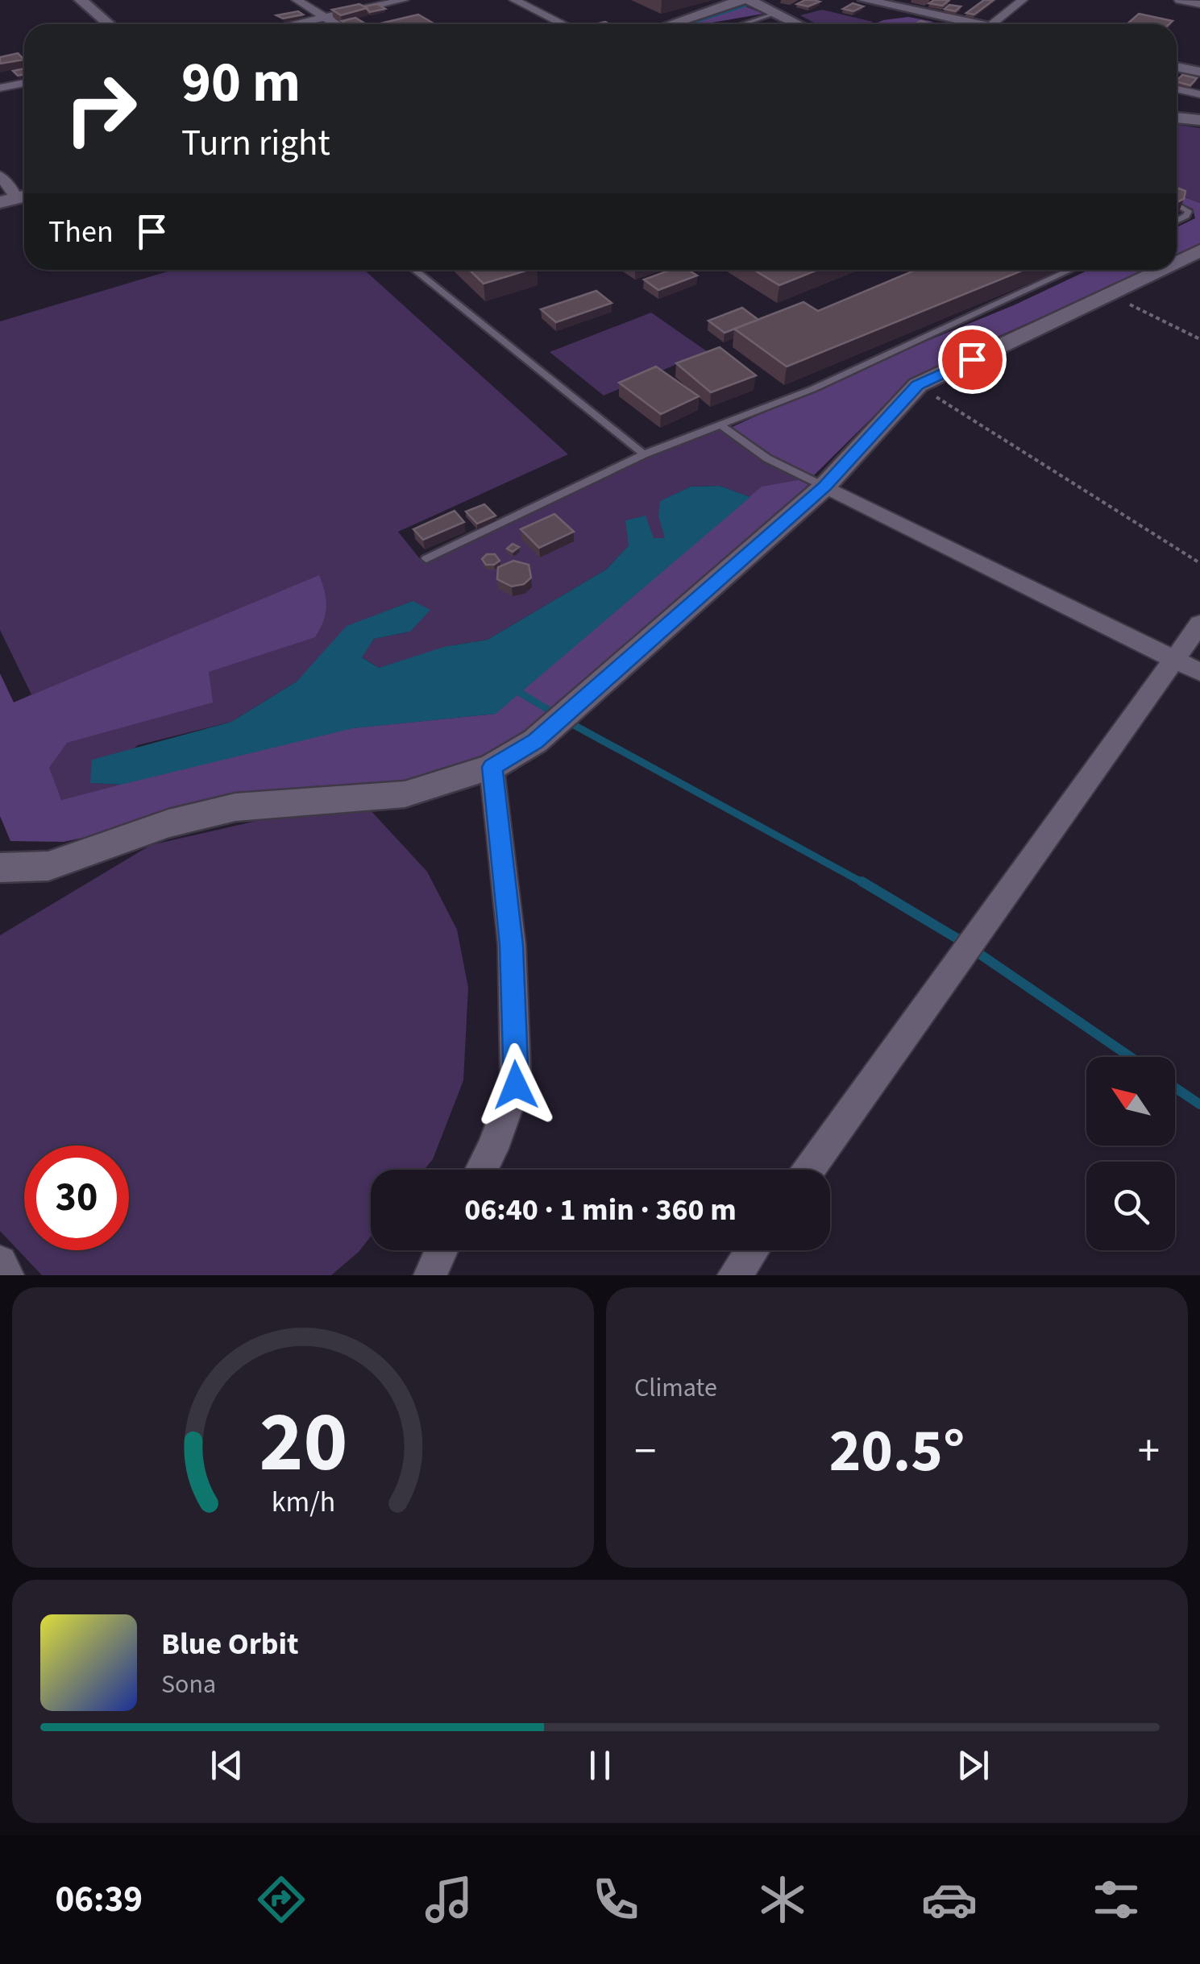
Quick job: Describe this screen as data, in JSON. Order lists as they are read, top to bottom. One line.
{"north":"top left","page":{"turn":["90 m","Turn right"],"then":"Then","limit":"30","trip":"06:40 · 1 min · 360 m","tile":"Climate","heat":["−","20.5°","+"],"song":["Blue Orbit","Sona"],"tabs":"06:39","gauge":["20","km/h"]}}
